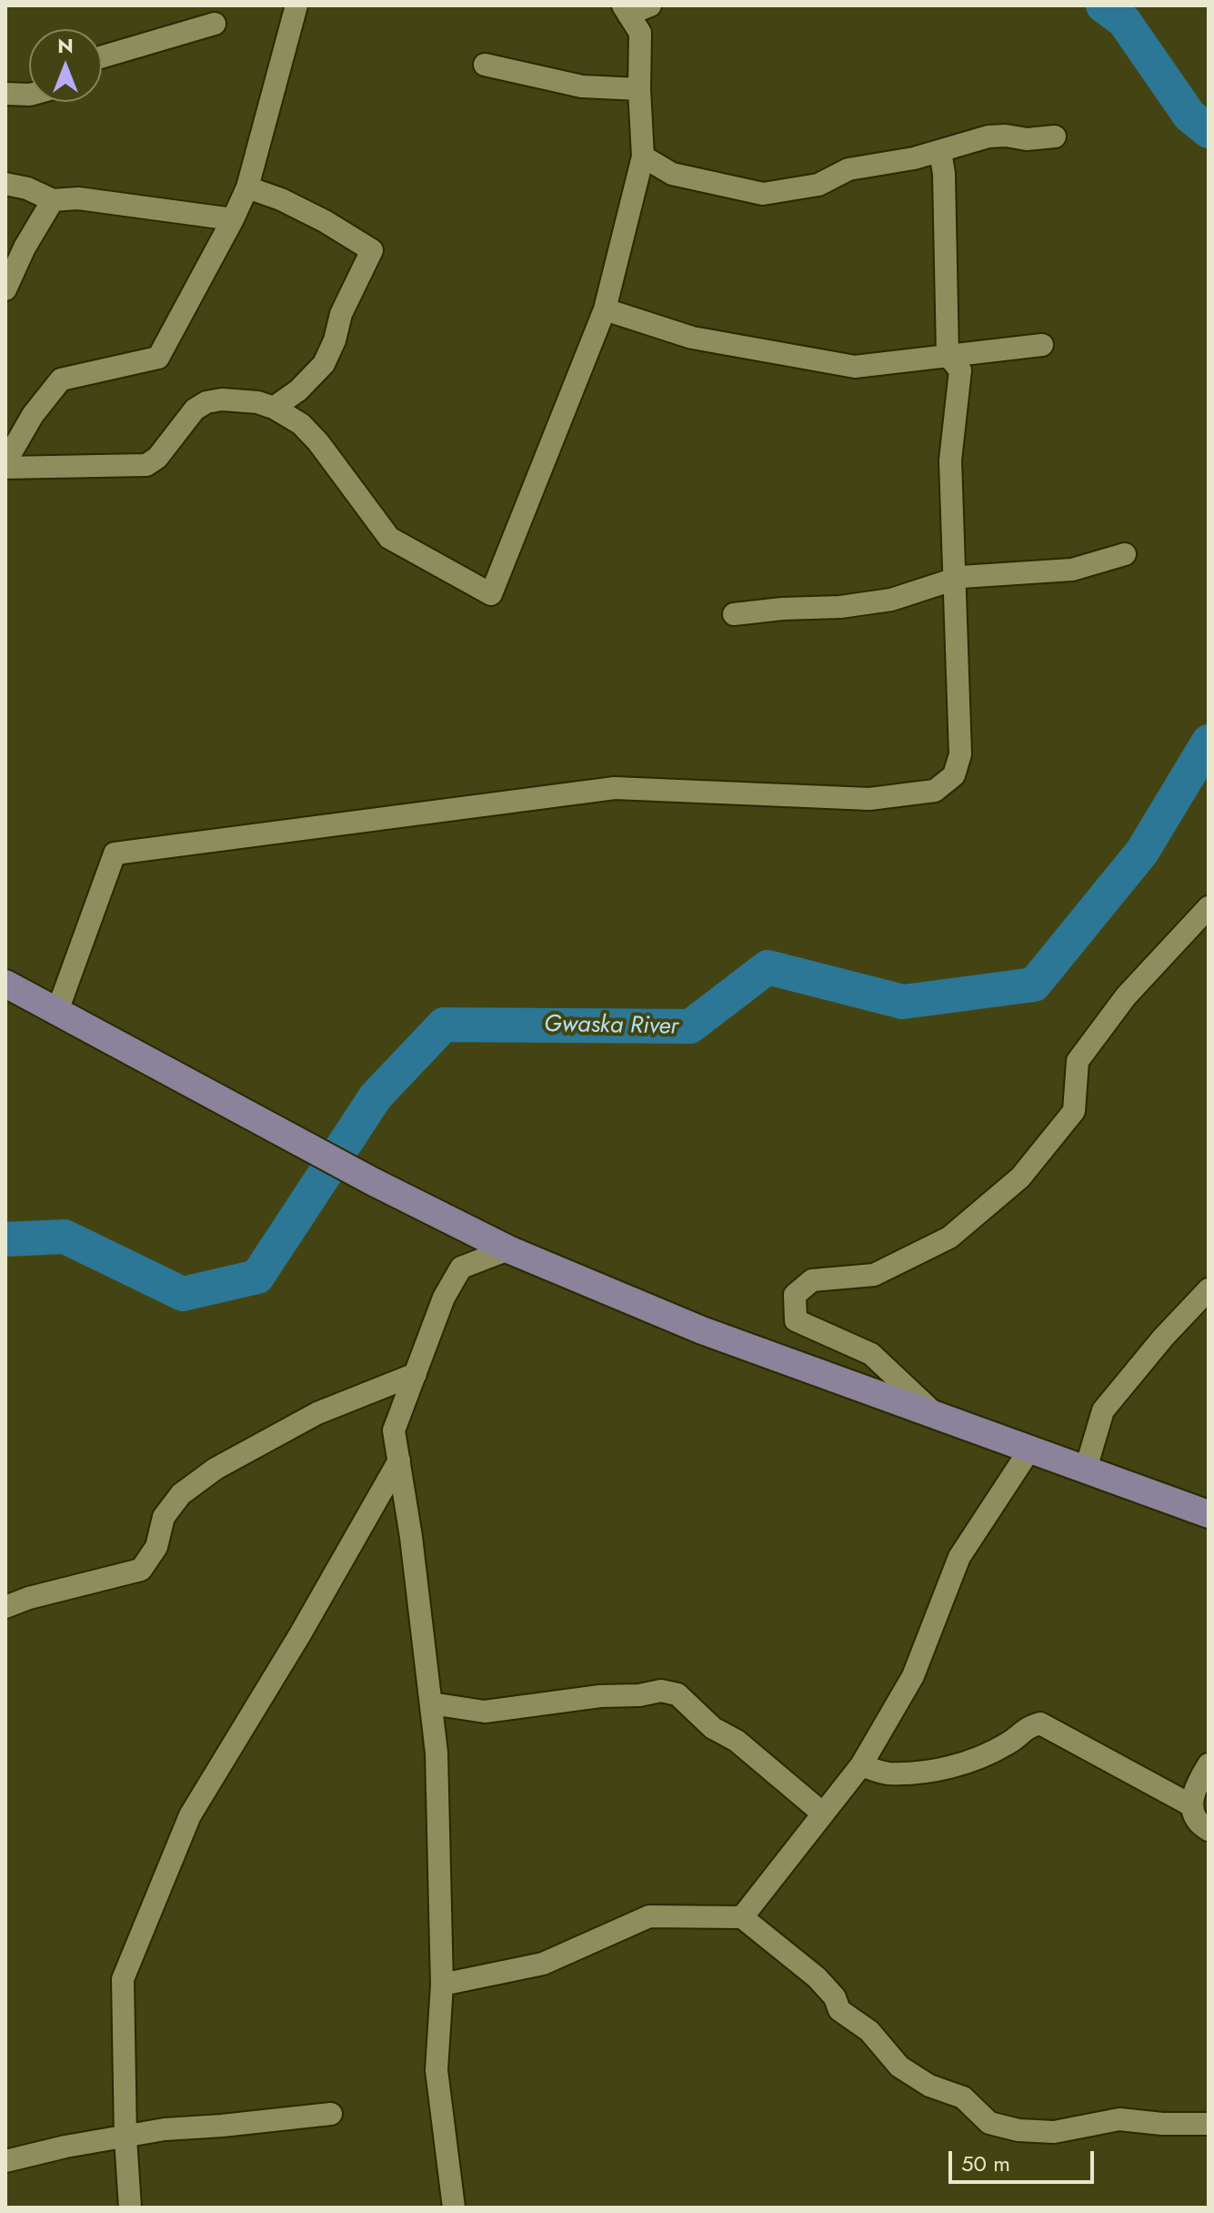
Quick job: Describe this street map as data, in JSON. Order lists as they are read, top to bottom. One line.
{"water":["Gwaska River"],"scale_bar":"50 m","north":"top"}
